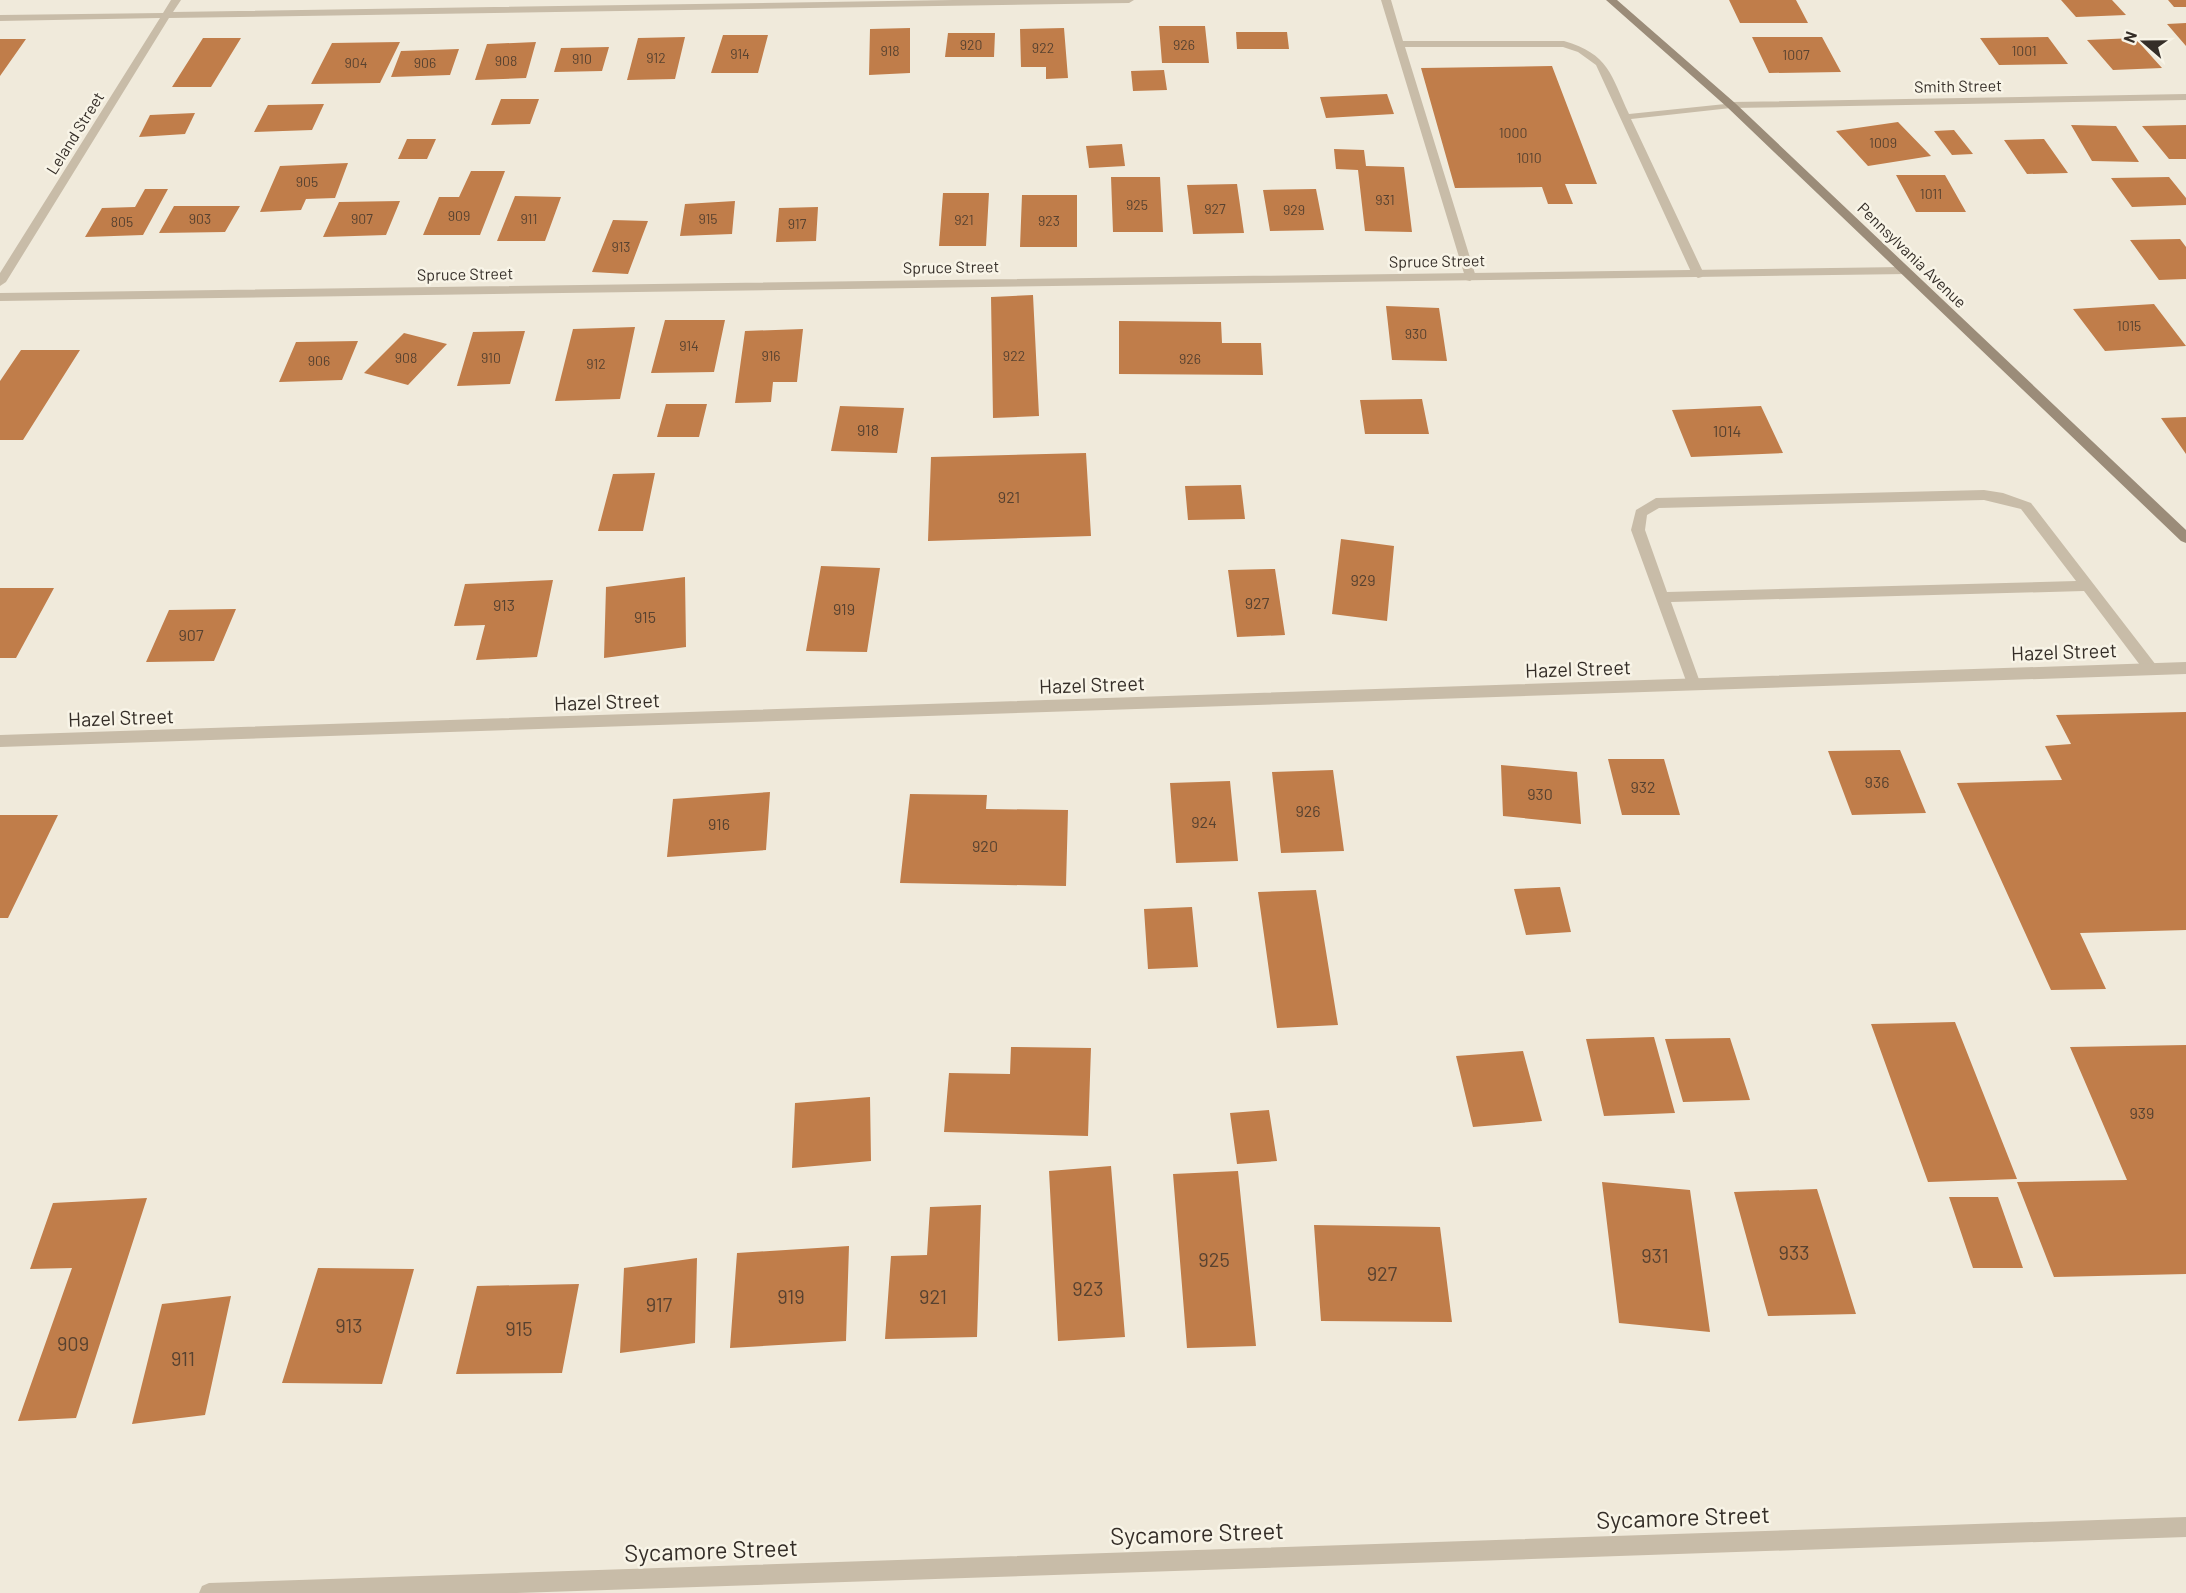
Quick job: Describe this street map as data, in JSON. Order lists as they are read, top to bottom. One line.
{"streets":{"main road":["Pennsylvania Avenue"],"street":["Smith Street","Leland Street","Spruce Street","Hazel Street","Sycamore Street"]},"crossings":[["Smith Street","Pennsylvania Avenue"],["Pennsylvania Avenue","Spruce Street"]],"house_numbers":["920","926","922","918","1001","914","1007","912","910","908","904","906","1000","1009","1010","905","1011","931","925","927","929","909","903","907","911","915","921","923","805","917","913","1015","930","914","916","922","908","910","926","906","912","918","1014","921","929","927","913","919","915","907","936","932","930","926","924","916","920","939","933","931","925","927","923","919","921","917","913","915","909","911"],"north":"left"}
